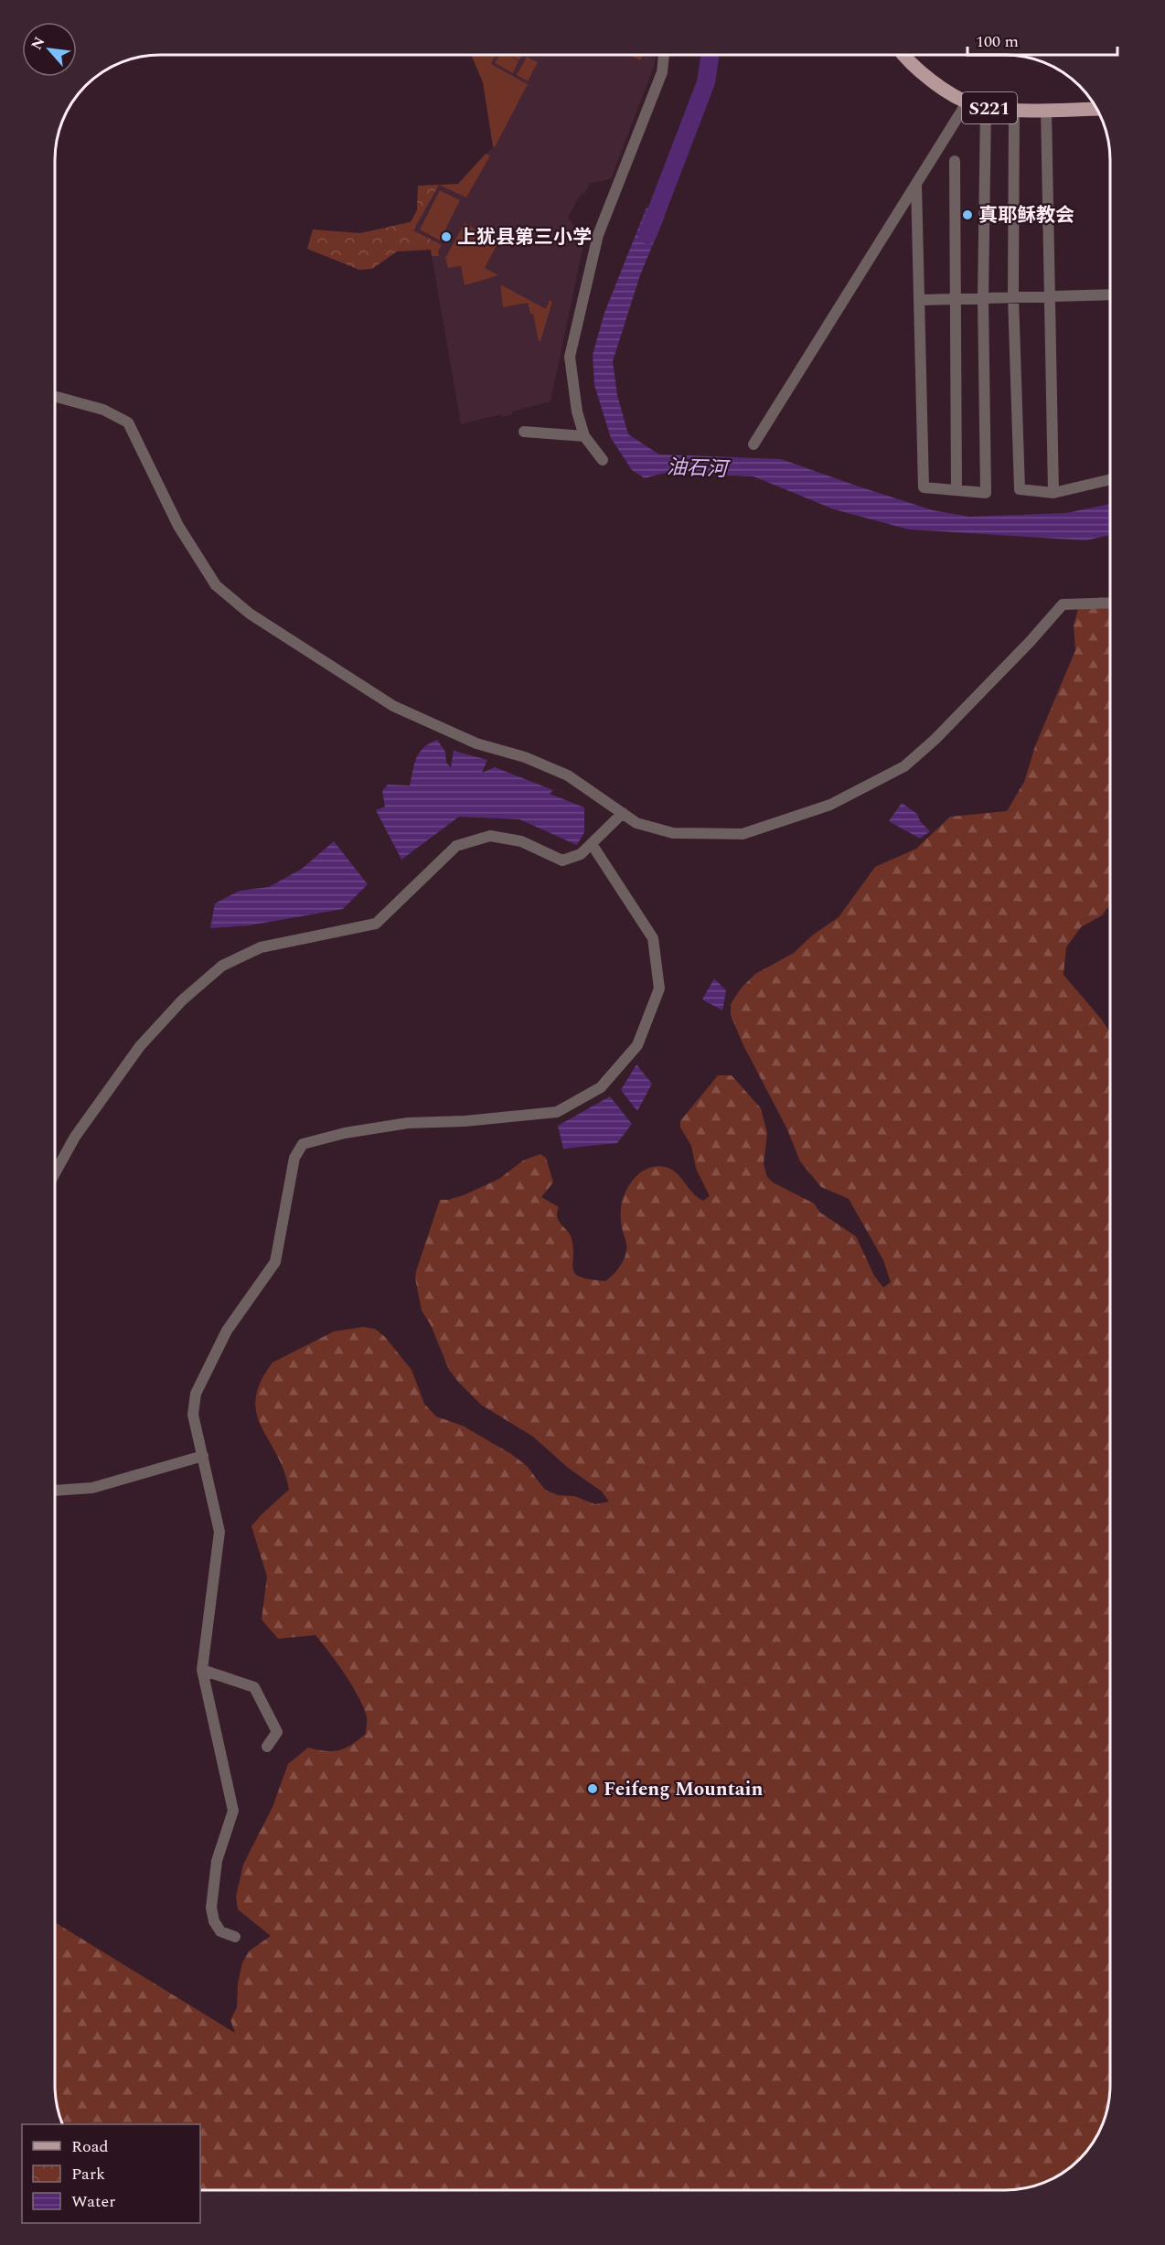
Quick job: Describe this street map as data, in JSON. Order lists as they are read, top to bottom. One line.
{"streets":{"main road":["S221"]},"water":["油石河"],"places":["真耶稣教会","上犹县第三小学","Feifeng Mountain"],"legend":["Road","Park","Water"],"scale_bar":"100 m","north":"top left"}
